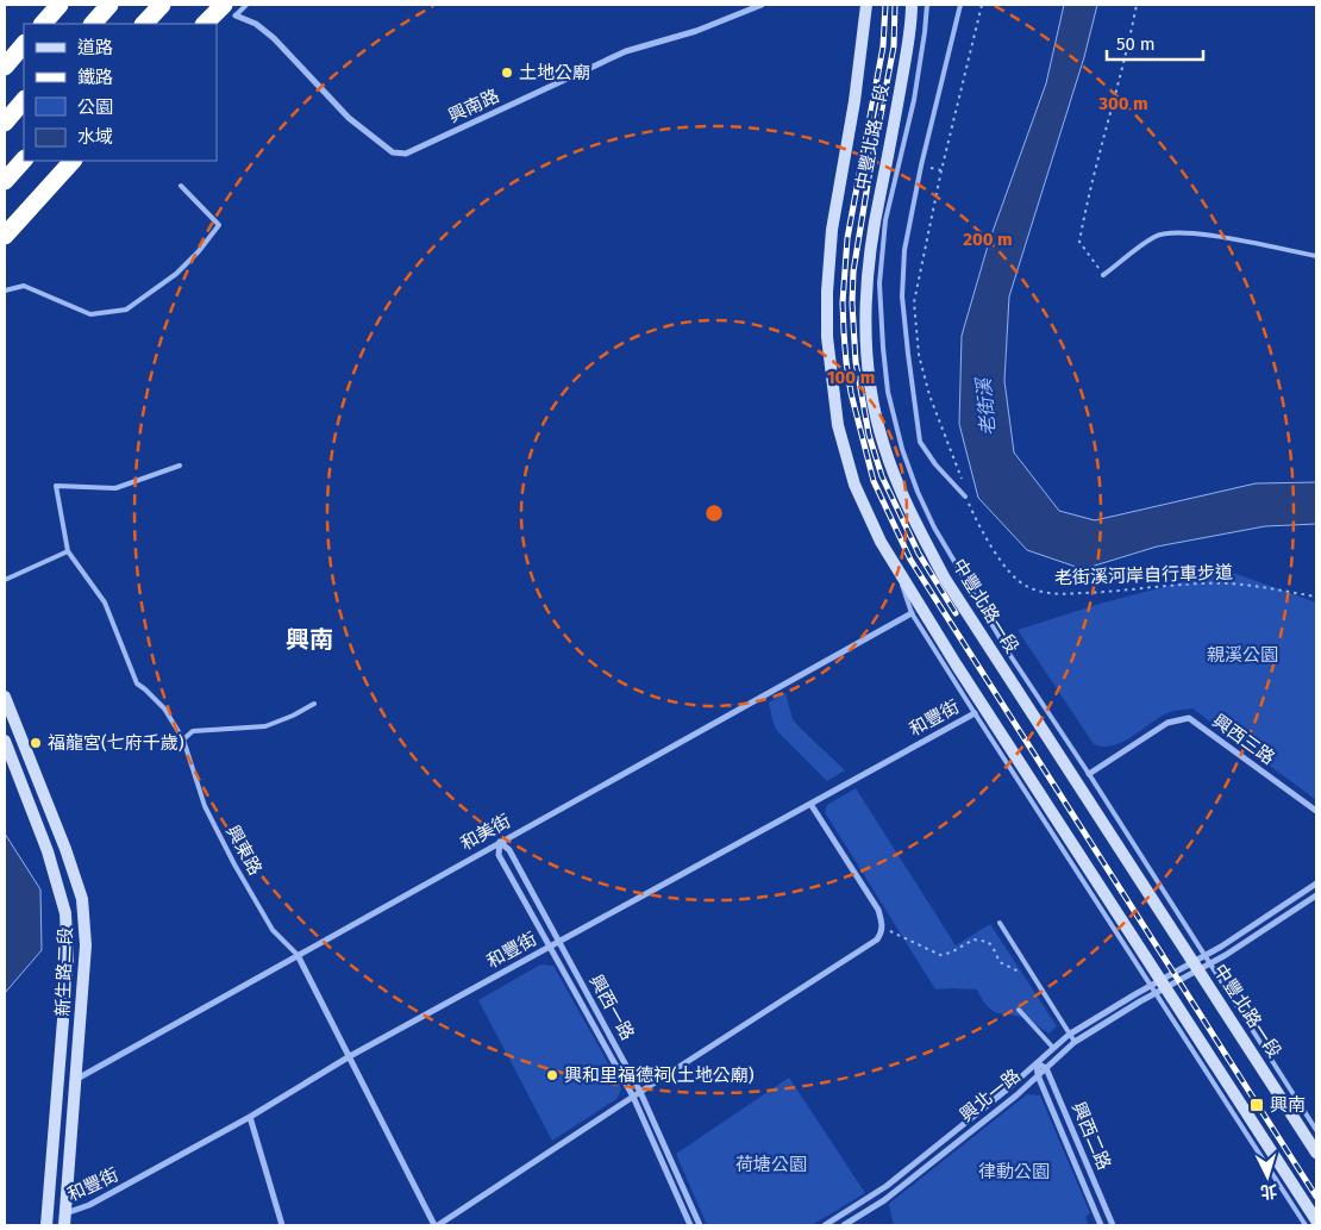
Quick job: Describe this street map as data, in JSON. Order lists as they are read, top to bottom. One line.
{"streets":{"main road":["中豐北路一段","新生路二段"],"street":["興南路","和豐街","興西三路","和美街","興東路","興西一路","興北一路","興西二路"],"path":["老街溪河岸自行車步道"]},"crossings":[["中豐北路一段","和豐街"],["中豐北路一段","興西三路"],["中豐北路一段","和美街"],["中豐北路一段","興北一路"],["和豐街","興東路"],["和豐街","新生路二段"],["和豐街","興西一路"],["和美街","興東路"],["和美街","新生路二段"],["和美街","興西一路"],["興北一路","興西二路"]],"districts":["興南"],"water":["老街溪"],"parks":["親溪公園","荷塘公園","律動公園"],"places":{"other":["土地公廟","福龍宮(七府千歲)","興和里福德祠(土地公廟)"],"transit":["興南"]},"legend":["道路","鐵路","公園","水域"],"scale_bar":"50 m","north":"bottom","rings":["300 m","200 m","100 m"]}
